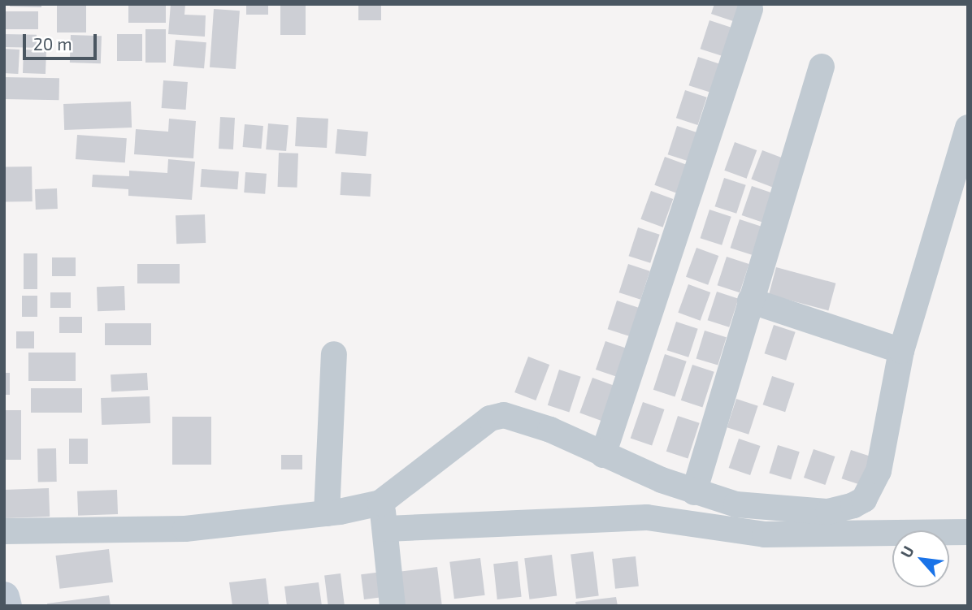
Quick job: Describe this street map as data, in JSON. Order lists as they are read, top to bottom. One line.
{"scale_bar":"20 m","north":"top left"}
